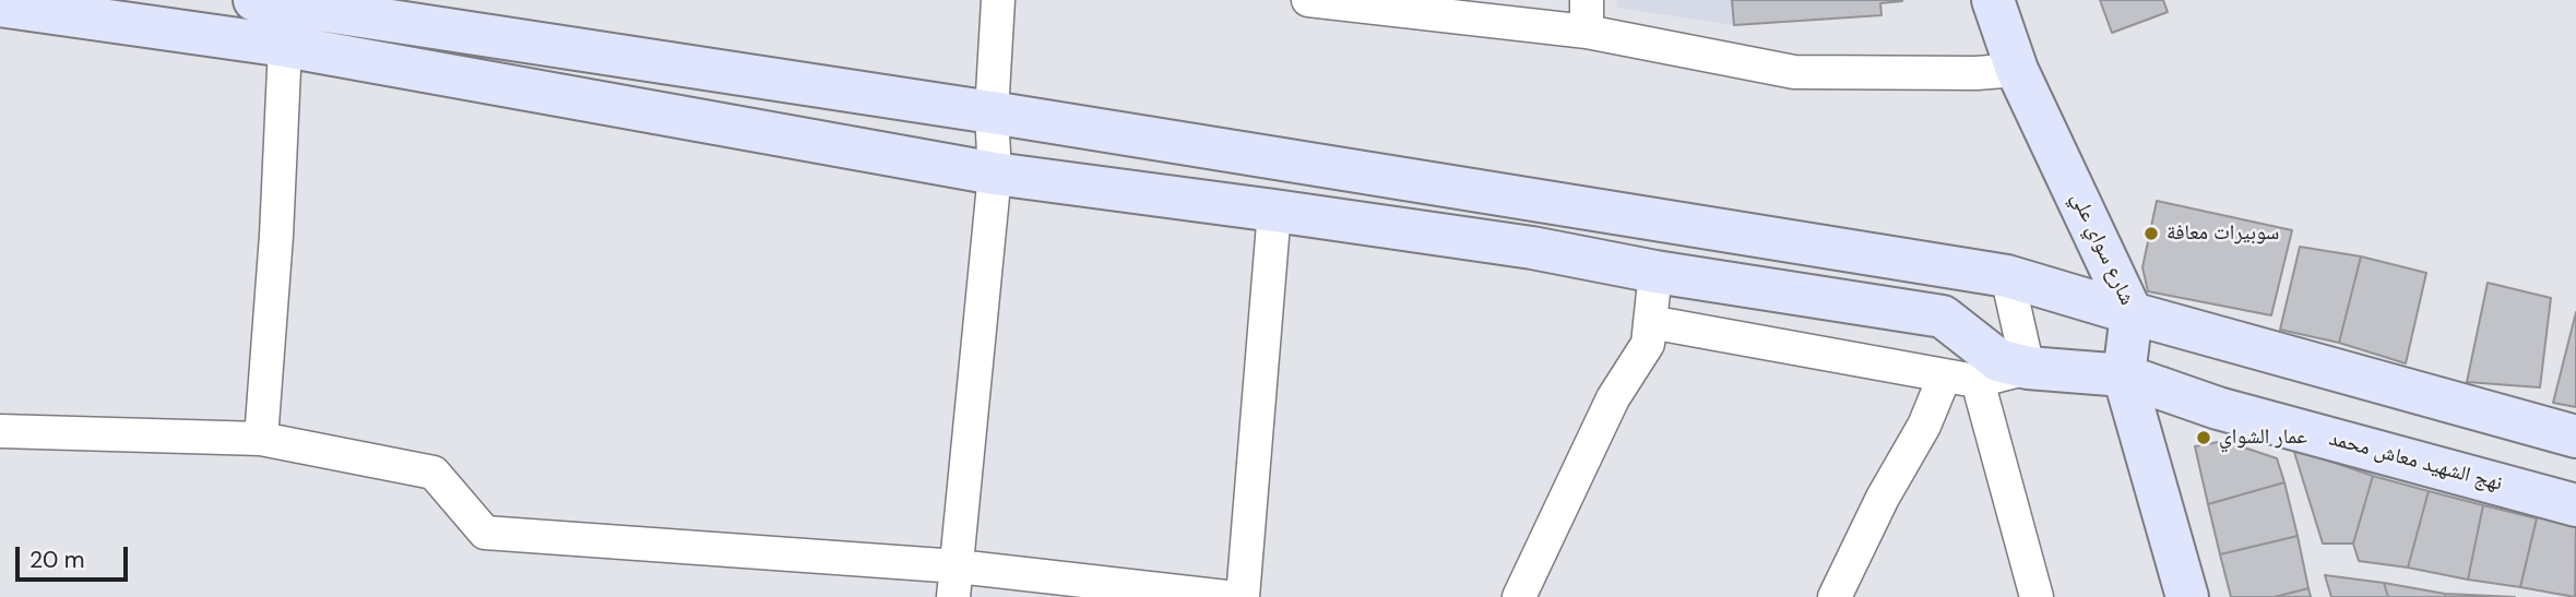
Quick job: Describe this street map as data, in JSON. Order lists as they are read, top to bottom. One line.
{"streets":{"main road":["شارع سواي علي","نهج الشهيد معاش محمد"]},"crossings":[["شارع سواي علي","نهج الشهيد معاش محمد"]],"places":["سوبيرات معافة","عمار الشواي"],"scale_bar":"20 m"}
